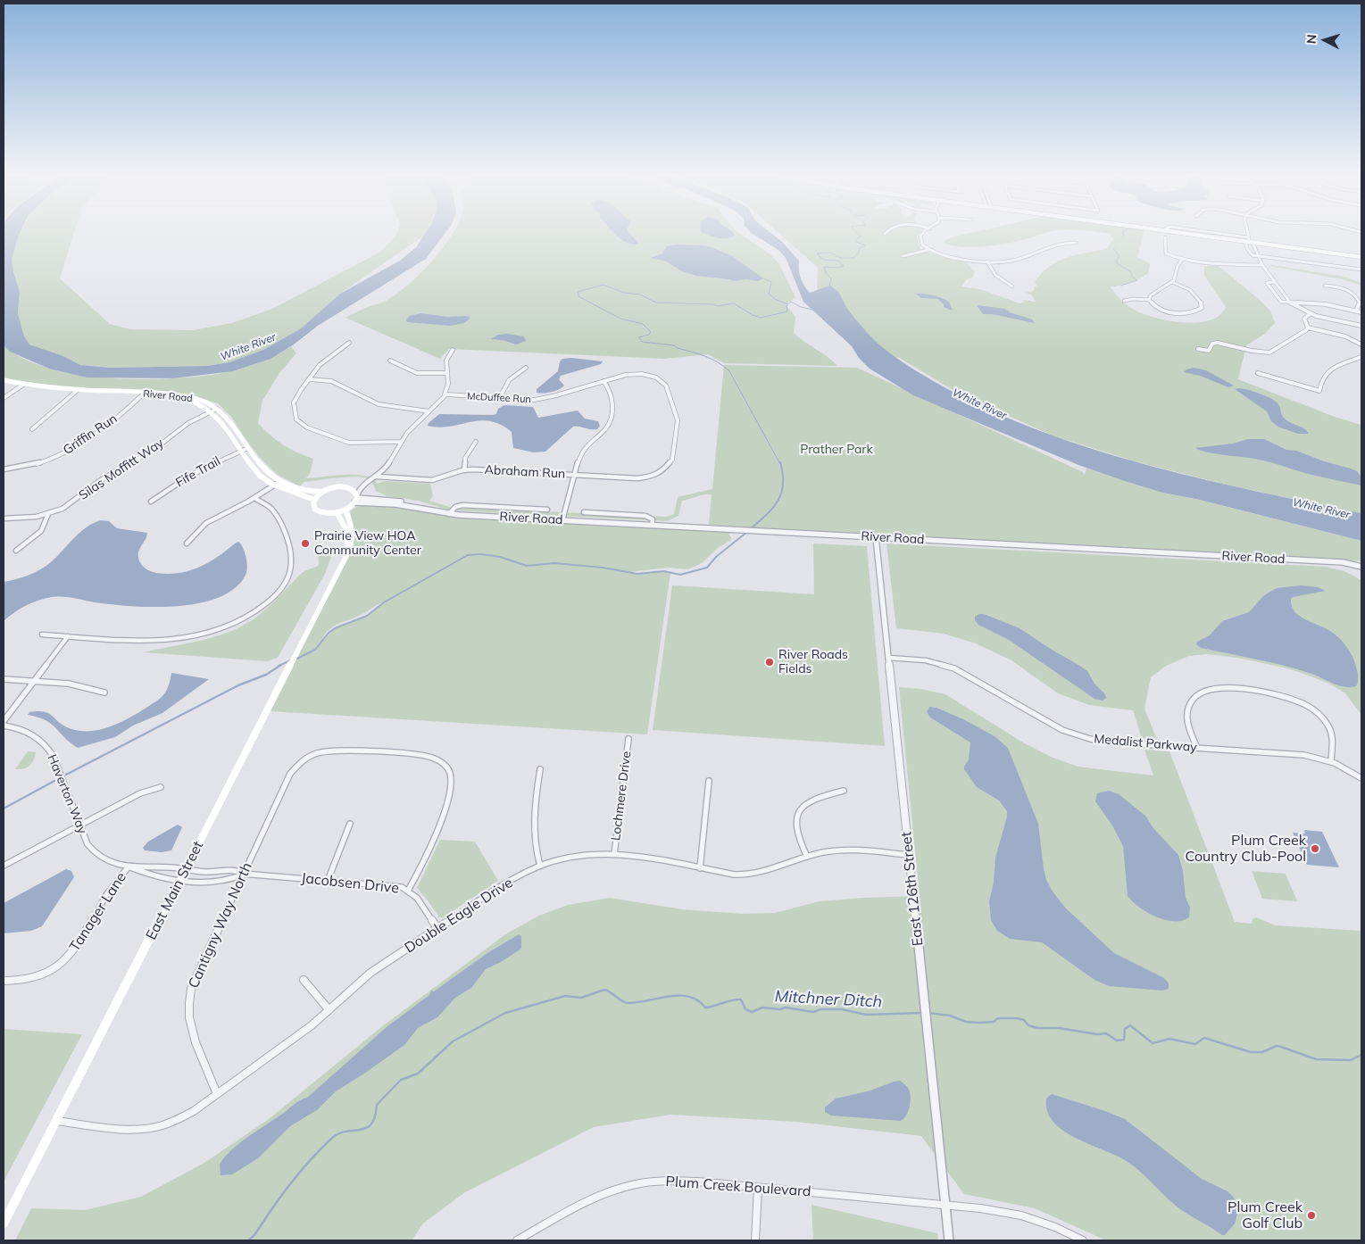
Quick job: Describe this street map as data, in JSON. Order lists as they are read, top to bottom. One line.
{"streets":{"main road":["River Road","East Main Street"],"street":["McDuffee Run","Griffin Run","Silas Moffitt Way","Fife Trail","Abraham Run","Medalist Parkway","Haverton Way","Lochmere Drive","Jacobsen Drive","East 126th Street","Tanager Lane","Double Eagle Drive","Cantigny Way North","Plum Creek Boulevard"]},"crossings":[["River Road","Griffin Run"],["River Road","Silas Moffitt Way"],["River Road","Fife Trail"],["River Road","East 126th Street"],["River Road","East Main Street"],["McDuffee Run","Abraham Run"],["Medalist Parkway","East 126th Street"],["Haverton Way","Jacobsen Drive"],["Haverton Way","East Main Street"],["Haverton Way","Tanager Lane"],["Lochmere Drive","Double Eagle Drive"],["Jacobsen Drive","East Main Street"],["Jacobsen Drive","Double Eagle Drive"],["Jacobsen Drive","Cantigny Way North"],["East 126th Street","Double Eagle Drive"],["East 126th Street","Plum Creek Boulevard"],["East Main Street","Double Eagle Drive"],["Double Eagle Drive","Cantigny Way North"]],"water":["White River","Mitchner Ditch"],"parks":["Prather Park"],"places":["Prairie View HOA Community Center","River Roads Fields","Plum Creek Country Club-Pool","Plum Creek Golf Club"],"north":"left"}
